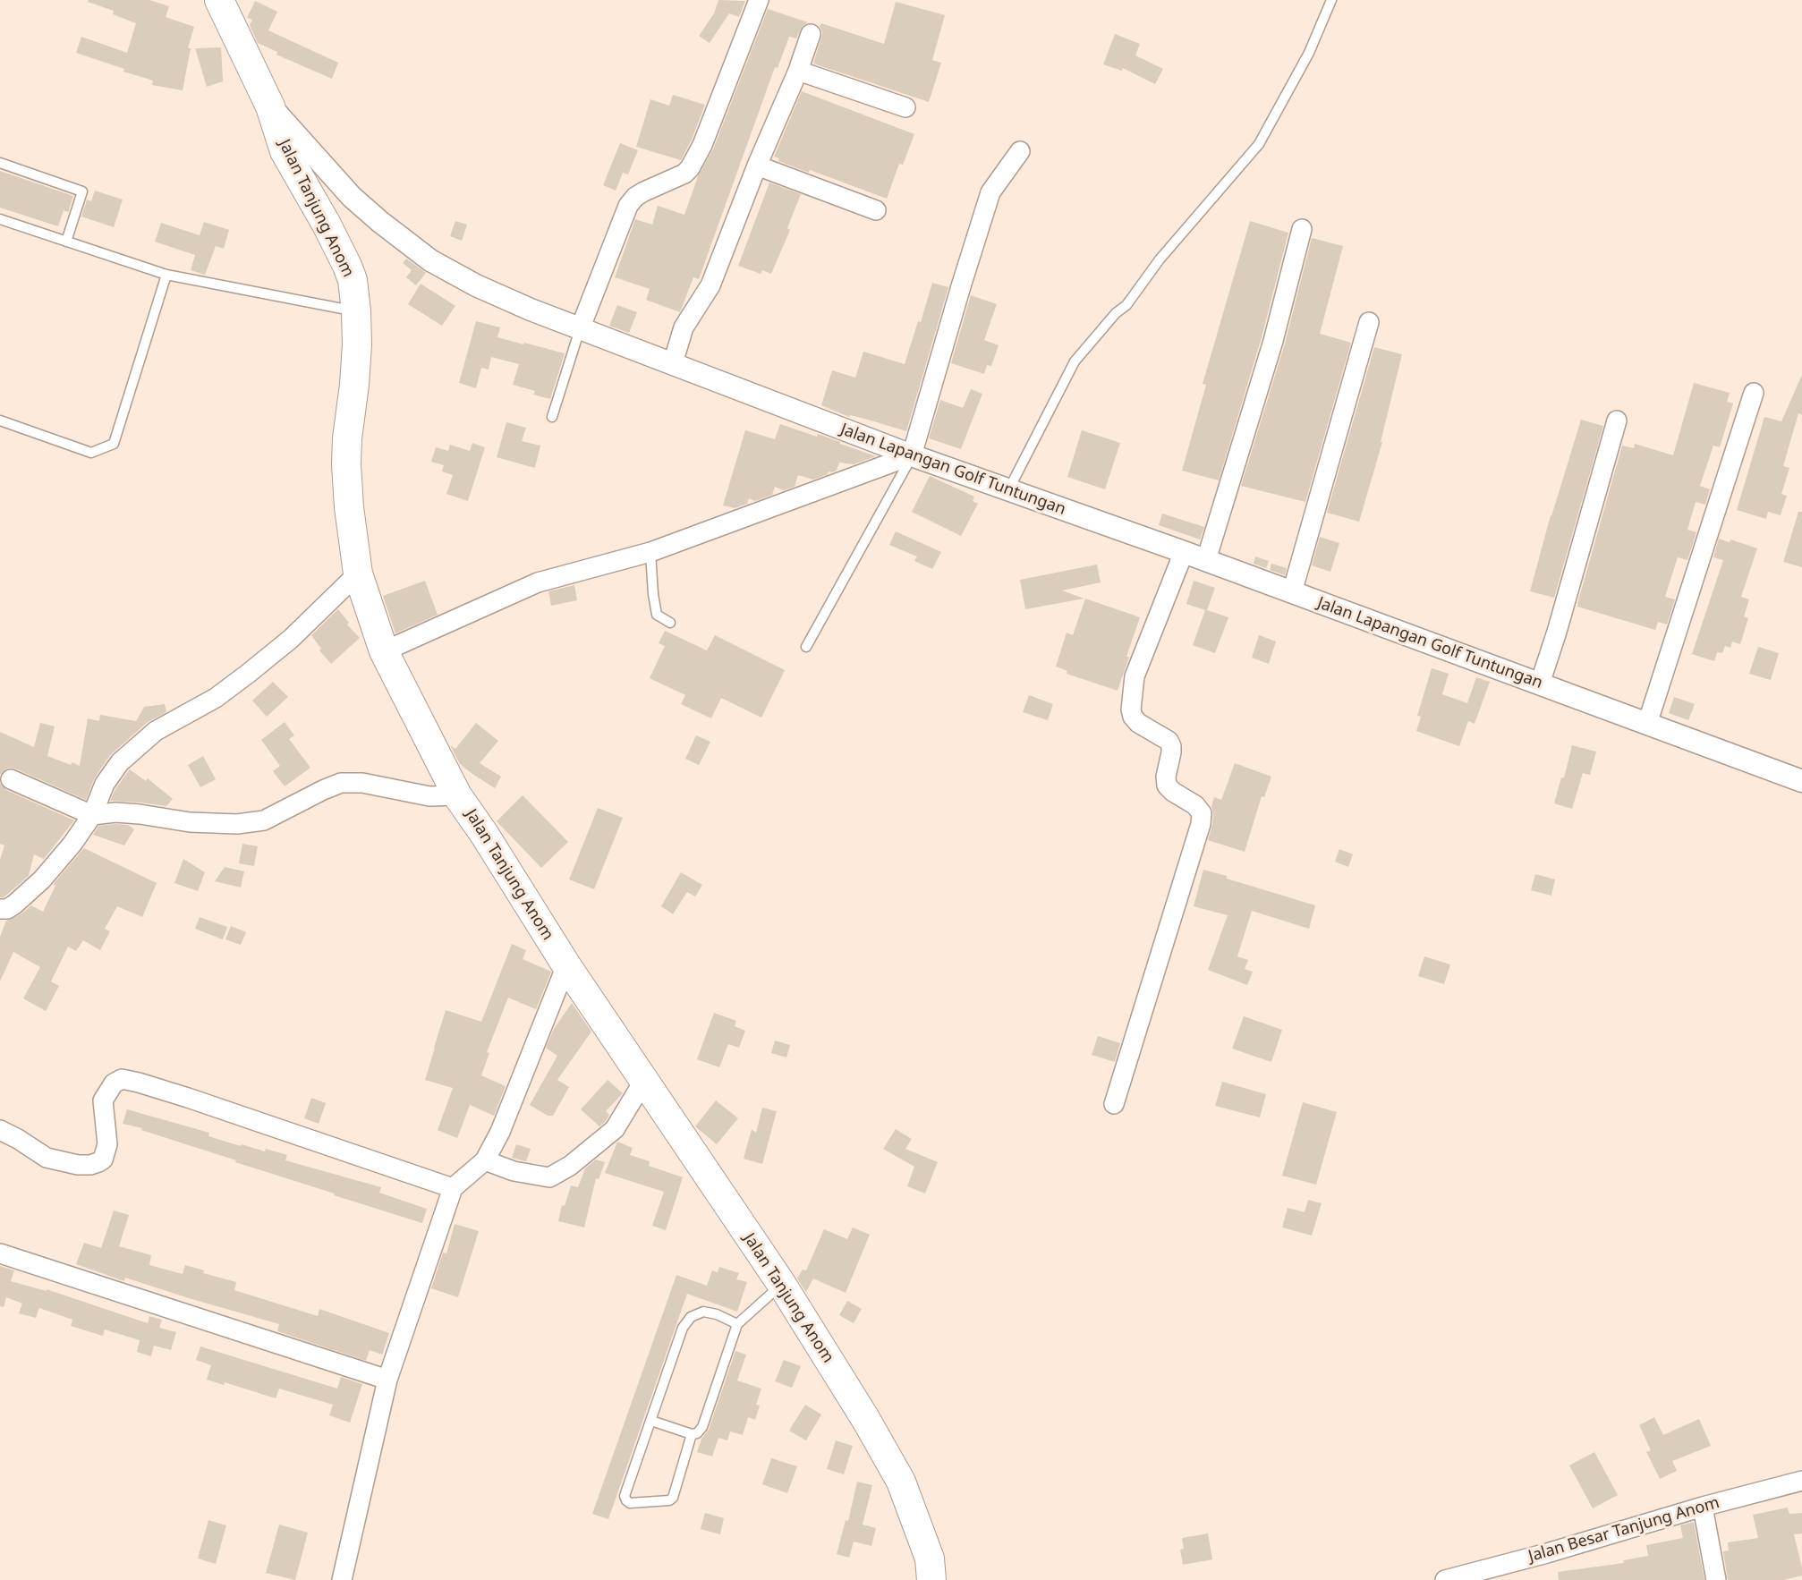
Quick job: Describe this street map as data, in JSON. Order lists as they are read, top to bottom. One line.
{"streets":{"main road":["Jalan Tanjung Anom","Jalan Lapangan Golf Tuntungan"],"street":["Jalan Besar Tanjung Anom"]},"crossings":[["Jalan Tanjung Anom","Jalan Lapangan Golf Tuntungan"]]}
